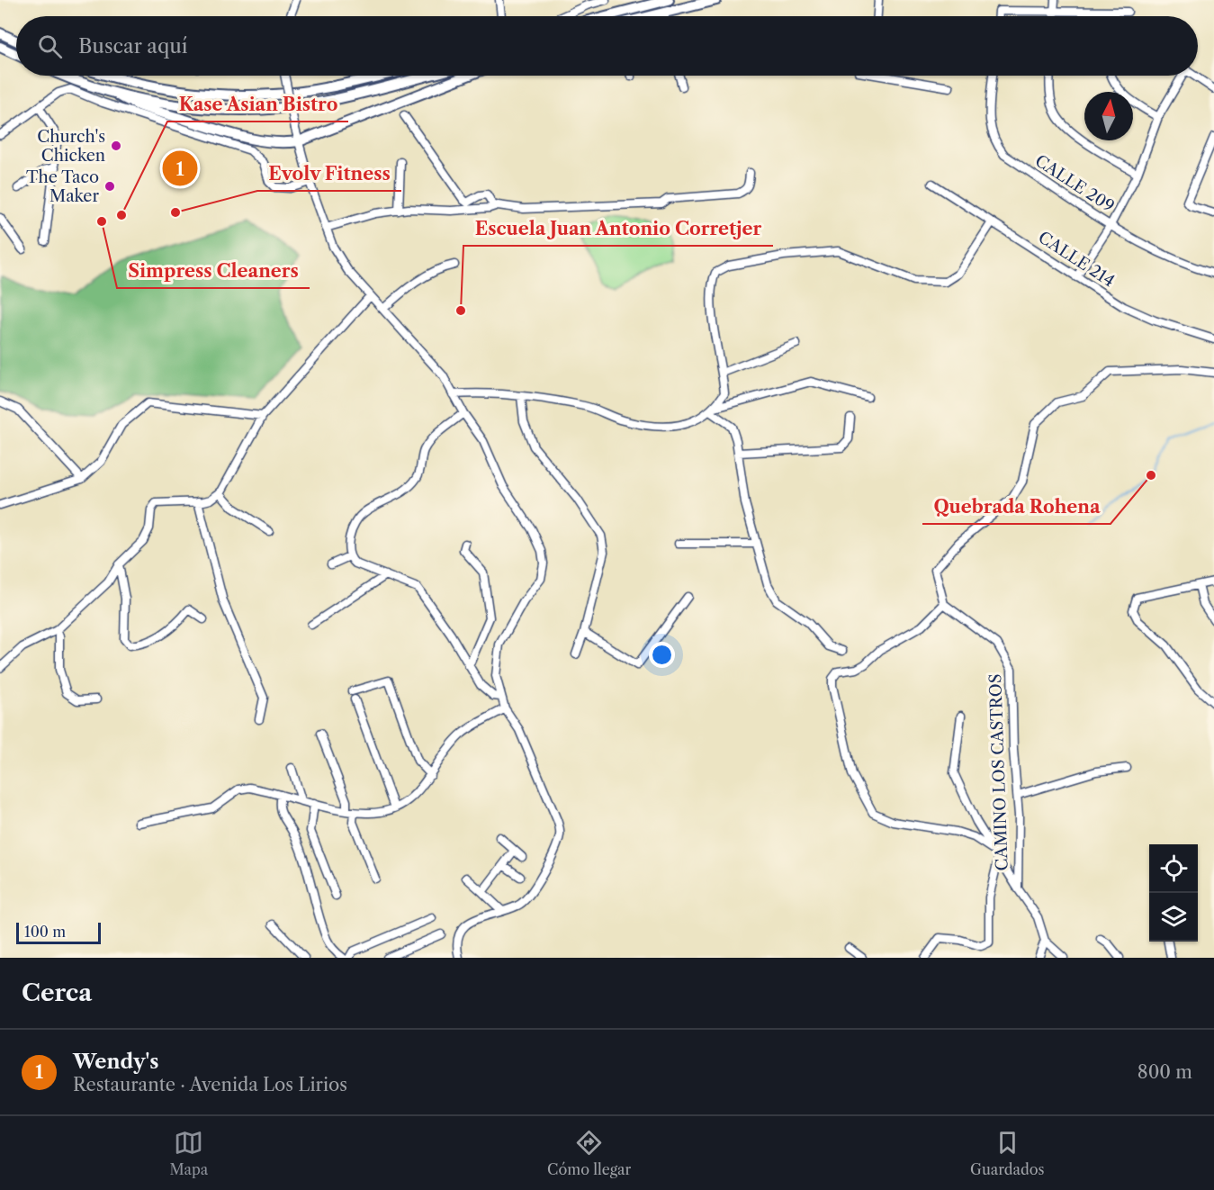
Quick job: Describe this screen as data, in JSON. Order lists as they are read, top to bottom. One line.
{"streets":{"street":["CALLE 209","CALLE 214","CAMINO LOS CASTROS"]},"places":["Church's Chicken","The Taco Maker","Evolv Fitness","Kase Asian Bistro","Simpress Cleaners","Escuela Juan Antonio Corretjer","Quebrada Rohena"],"scale_bar":"100 m","north":"top","page":{"search":"Buscar aquí","pins":"1","scale":"100 m","heading":"Cerca","list":[{"mark":"1","name":"Wendy's","note":"Restaurante · Avenida Los Lirios","value":"800 m"}],"nav":["Mapa","Cómo llegar","Guardados"]}}
